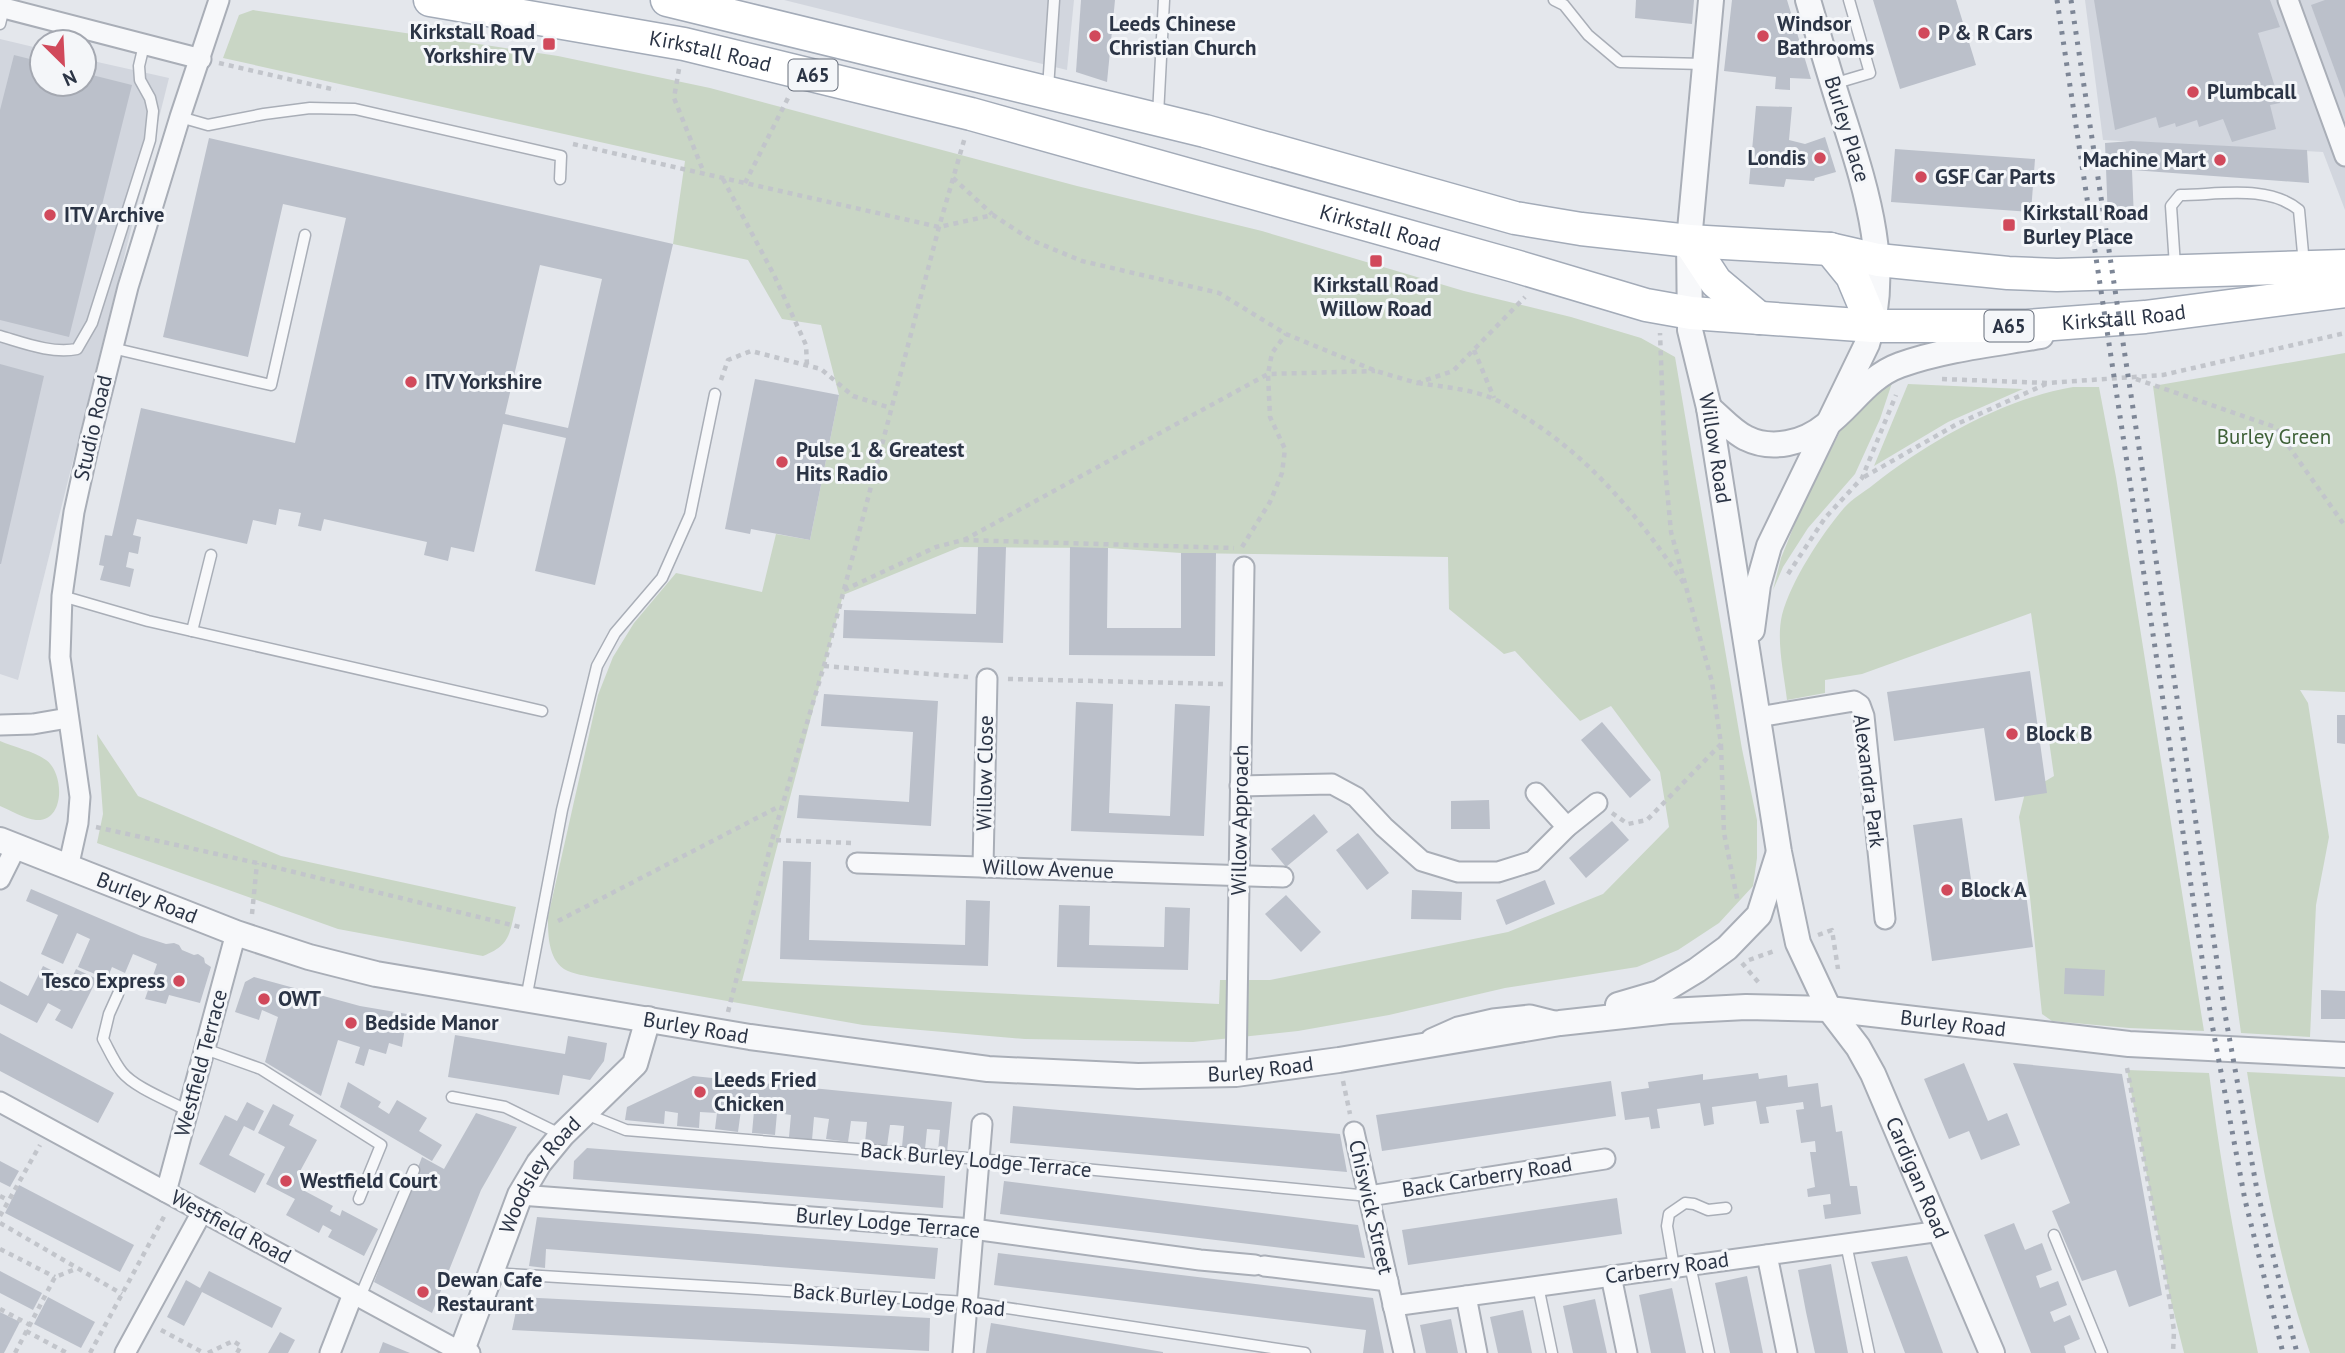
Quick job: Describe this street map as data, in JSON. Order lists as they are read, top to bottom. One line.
{"streets":{"main road":["Kirkstall Road","A65"],"street":["Burley Place","Studio Road","Willow Road","Willow Close","Alexandra Park","Willow Approach","Willow Avenue","Burley Road","Westfield Terrace","Back Carberry Road","Cardigan Road","Woodsley Road","Chiswick Street","Burley Lodge Terrace","Westfield Road","Carberry Road"],"lane":["Back Burley Lodge Terrace","Back Burley Lodge Road"]},"crossings":[["Kirkstall Road","Burley Place"],["Kirkstall Road","Willow Road"],["Burley Place","Willow Road"],["Studio Road","Burley Road"],["Willow Road","Alexandra Park"],["Willow Road","Burley Road"],["Willow Road","Cardigan Road"],["Willow Close","Willow Avenue"],["Willow Approach","Willow Avenue"],["Willow Approach","Burley Road"],["Burley Road","Westfield Terrace"],["Burley Road","Cardigan Road"],["Burley Road","Woodsley Road"],["Burley Road","Chiswick Street"],["Westfield Terrace","Westfield Road"],["Back Burley Lodge Terrace","Back Carberry Road"],["Back Burley Lodge Terrace","Woodsley Road"],["Back Burley Lodge Terrace","Chiswick Street"],["Back Carberry Road","Chiswick Street"],["Cardigan Road","Carberry Road"],["Woodsley Road","Burley Lodge Terrace"],["Woodsley Road","Westfield Road"],["Woodsley Road","Back Burley Lodge Road"],["Chiswick Street","Burley Lodge Terrace"],["Chiswick Street","Carberry Road"]],"parks":["Burley Green"],"places":{"other":["P & R Cars","Leeds Chinese Christian Church","Windsor Bathrooms","Plumbcall","Londis","Machine Mart","GSF Car Parts","ITV Archive","ITV Yorkshire","Pulse 1 & Greatest Hits Radio","Block B","Block A","Tesco Express","OWT","Bedside Manor","Leeds Fried Chicken","Westfield Court","Dewan Cafe Restaurant"],"transit":["Kirkstall Road Yorkshire TV","Kirkstall Road Burley Place","Kirkstall Road Willow Road"]},"north":"bottom right"}
